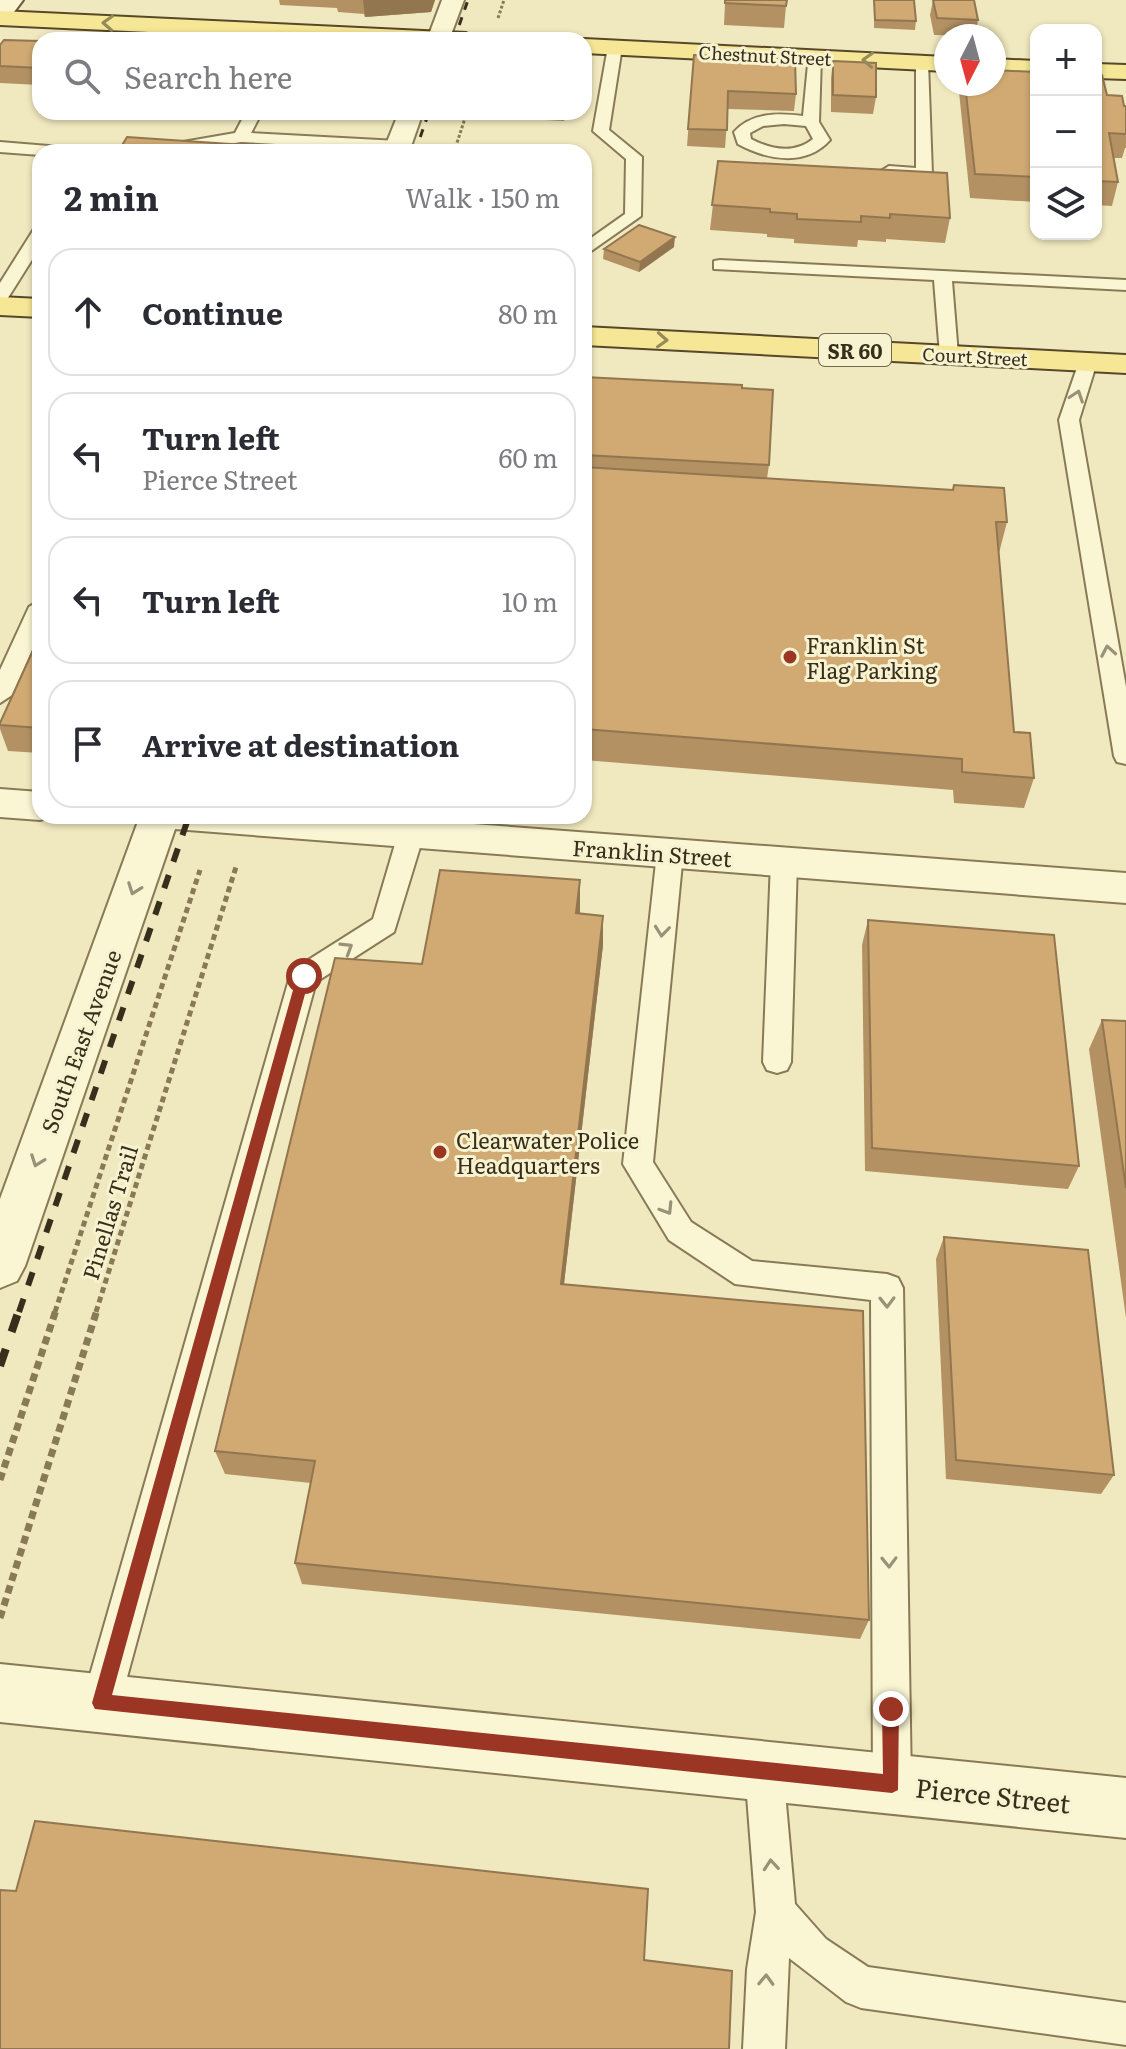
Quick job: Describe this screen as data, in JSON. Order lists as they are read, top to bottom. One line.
{"streets":{"main road":["Chestnut Street","SR 60","Court Street"],"street":["Franklin Street","South East Avenue","Pierce Street"],"path":["Pinellas Trail"]},"one_way":["Court Street","South East Avenue"],"places":["Franklin St Flag Parking","Clearwater Police Headquarters"],"north":"bottom","page":{"map_buttons":["+","−"],"search":"Search here","heading":["2 min","Walk · 150 m"],"list":[["Continue","80 m"],["Turn left","Pierce Street","60 m"],["Turn left","10 m"],"Arrive at destination"]}}
